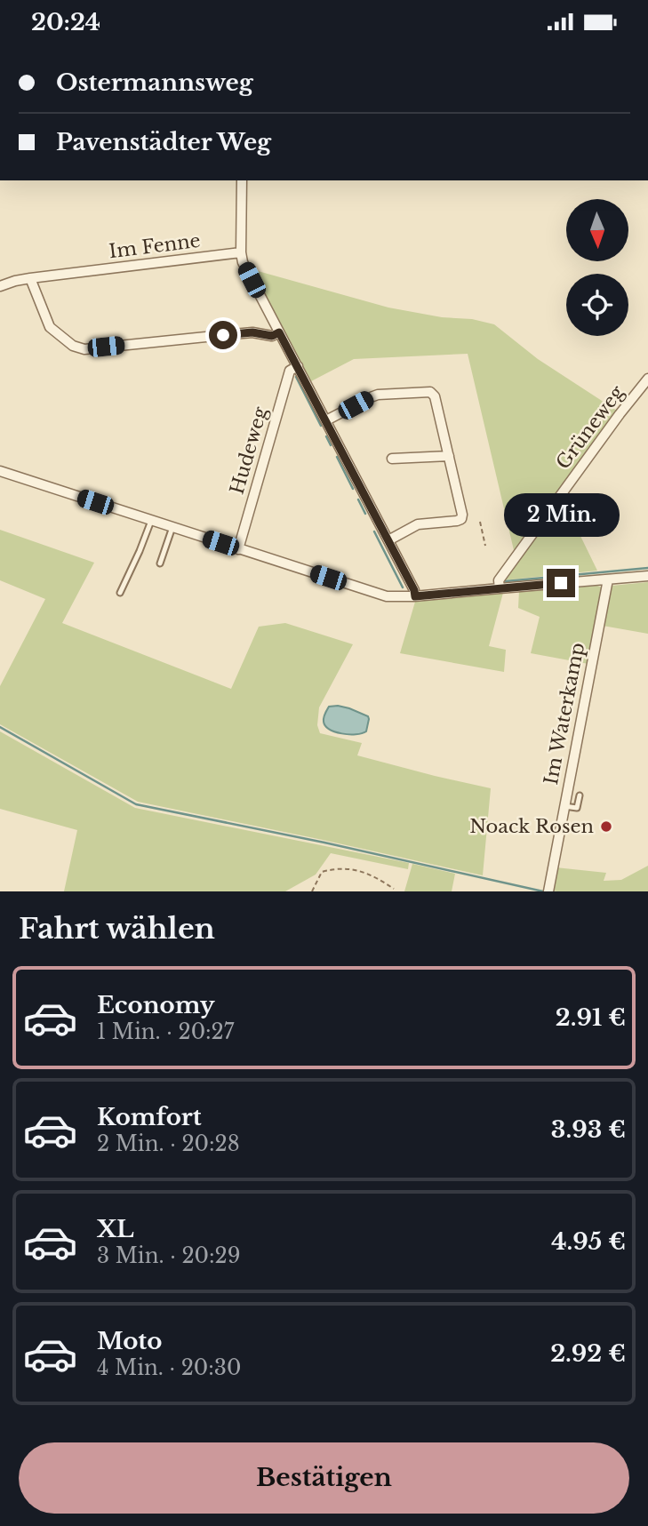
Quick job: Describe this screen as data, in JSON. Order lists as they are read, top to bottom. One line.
{"streets":{"street":["Im Fenne","Grüneweg","Hudeweg","Im Waterkamp"]},"places":["Noack Rosen"],"north":"bottom","page":{"status":"20:24","banner":["Ostermannsweg","Pavenstädter Weg"],"bubble":"2 Min.","heading":"Fahrt wählen","list":[{"name":"Economy","note":"1 Min. · 20:27","value":"2.91 €"},{"name":"Komfort","note":"2 Min. · 20:28","value":"3.93 €"},{"name":"XL","note":"3 Min. · 20:29","value":"4.95 €"},{"name":"Moto","note":"4 Min. · 20:30","value":"2.92 €"}],"buttons":"Bestätigen"}}
